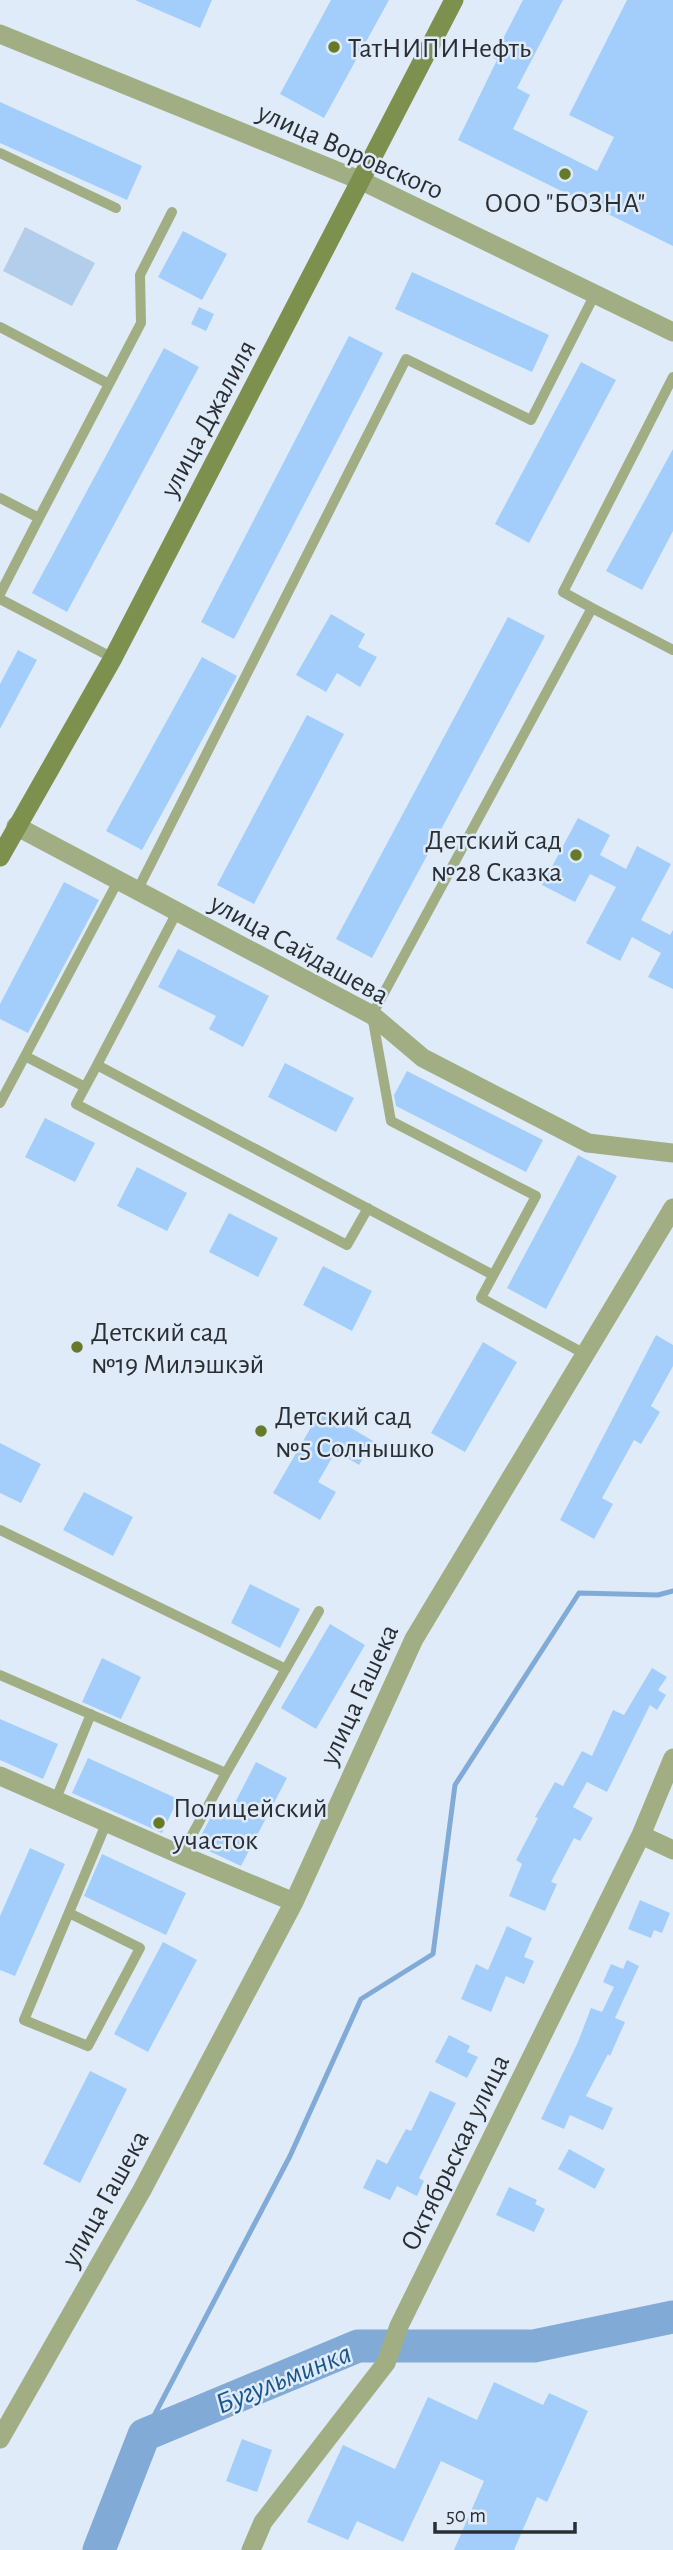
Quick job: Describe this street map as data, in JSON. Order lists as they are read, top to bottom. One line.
{"streets":{"main road":["улица Джалиля"],"street":["улица Воровского","улица Сайдашева","улица Гашека","Октябрьская улица"]},"crossings":[["улица Воровского","улица Джалиля"],["улица Джалиля","улица Сайдашева"]],"water":["Бугульминка"],"places":["ТатНИПИНефть","ООО \"БОЗНА\"","Детский сад №28 Сказка","Детский сад №19 Милэшкэй","Детский сад №5 Солнышко","Полицейский участок"],"scale_bar":"50 m"}
